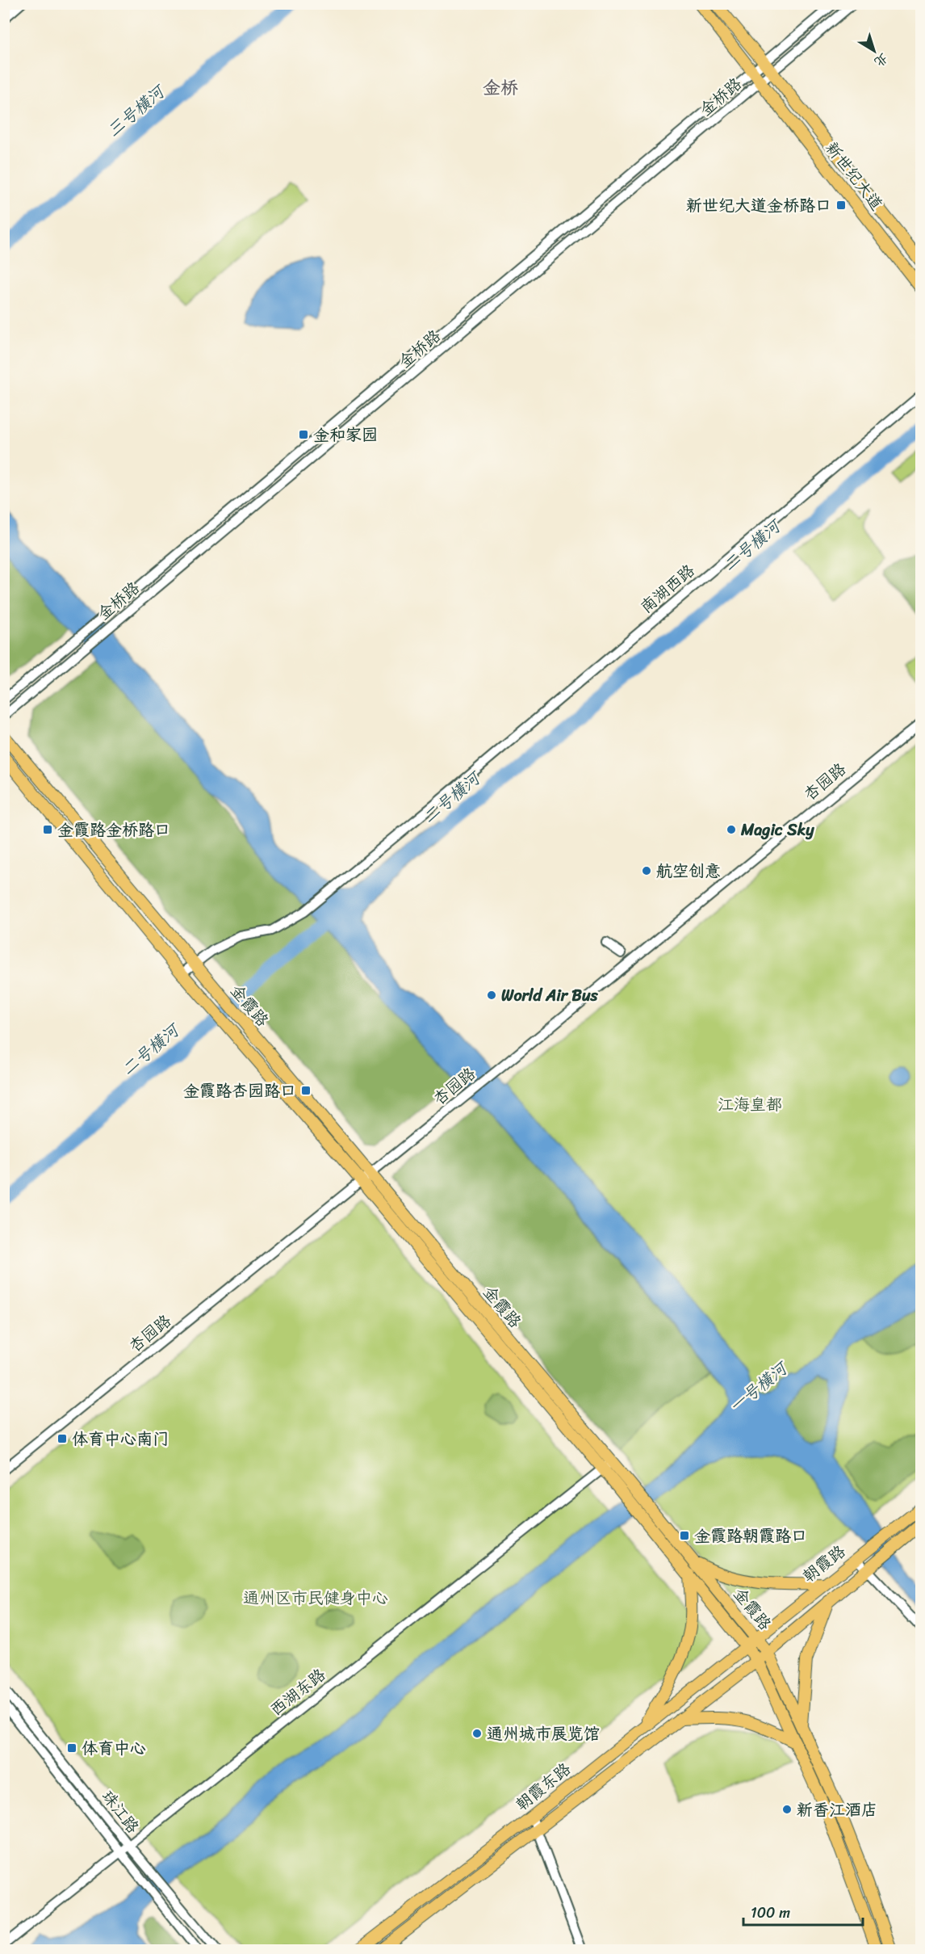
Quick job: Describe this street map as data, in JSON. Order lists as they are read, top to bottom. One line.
{"streets":{"main road":["新世纪大道","金霞路","朝霞路","朝霞东路"],"street":["金桥路","南湖西路","杏园路","西湖东路","珠江路"]},"crossings":[["金桥路","新世纪大道"],["南湖西路","金霞路"],["杏园路","金霞路"],["金霞路","朝霞路"],["金霞路","西湖东路"],["金霞路","朝霞东路"],["朝霞路","朝霞东路"],["西湖东路","珠江路"]],"districts":["金桥"],"water":["三号横河","二号横河","一号横河"],"parks":["江海皇都","通州区市民健身中心"],"places":{"transit":["新世纪大道金桥路口","金和家园","金霞路金桥路口","金霞路杏园路口","体育中心南门","金霞路朝霞路口","体育中心"],"other":["Magic Sky","航空创意","World Air Bus","通州城市展览馆","新香江酒店"]},"scale_bar":"100 m","north":"bottom right"}
